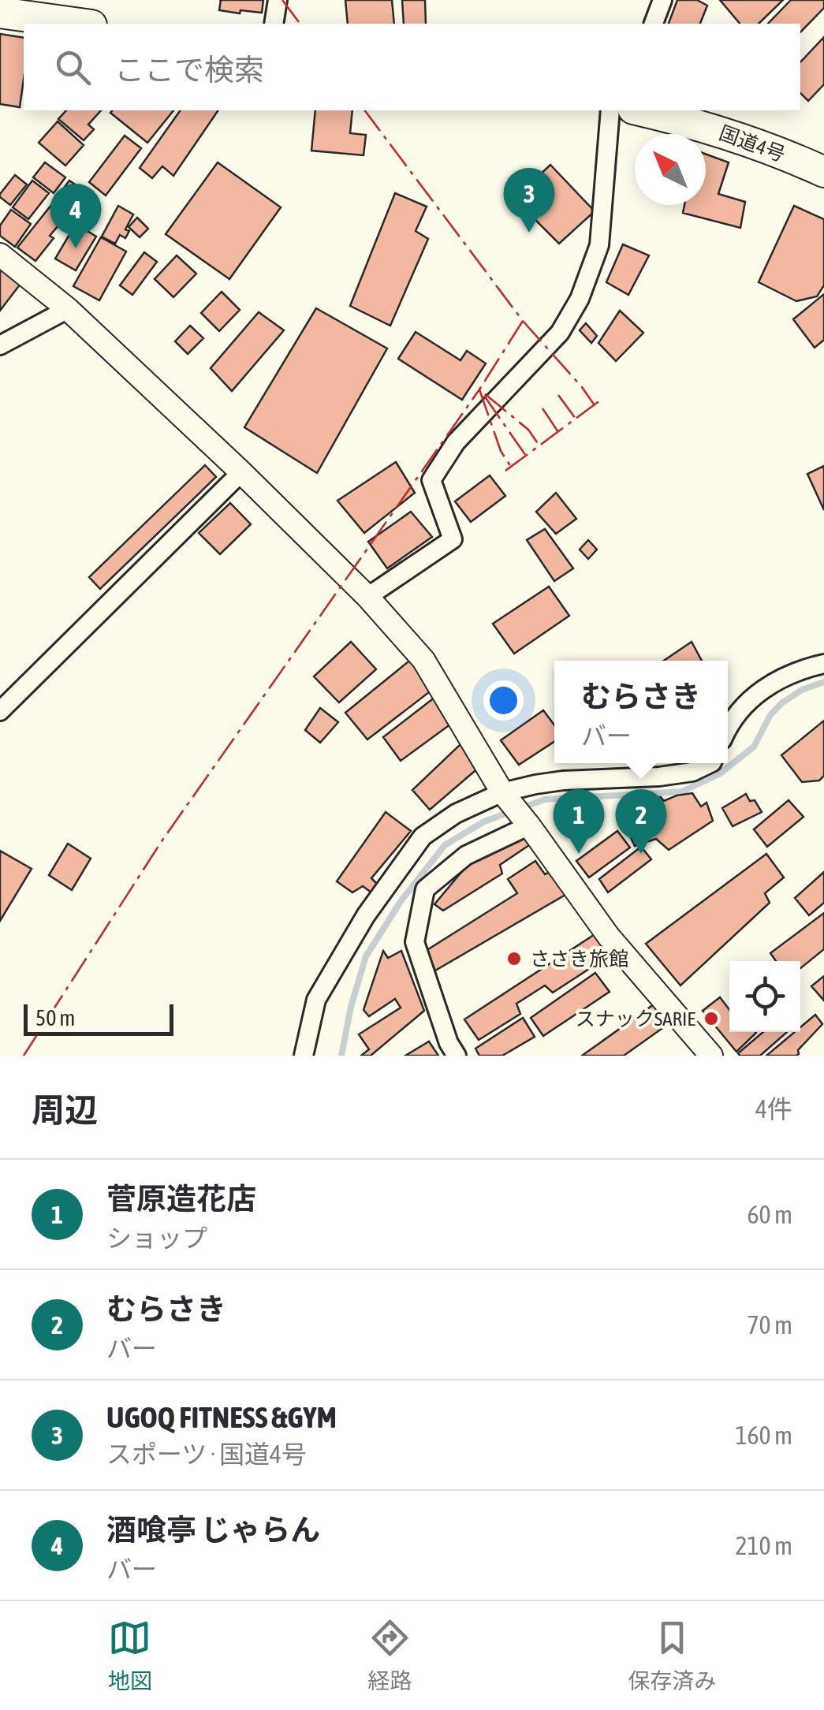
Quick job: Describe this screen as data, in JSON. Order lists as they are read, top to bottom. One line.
{"streets":{"highway":["国道4号"]},"places":["ささき旅館","スナックSARIE"],"scale_bar":"50 m","north":"top left","page":{"search":"ここで検索","pins":["3","4","1","2"],"popup":["むらさき","バー"],"scale":"50 m","heading":["周辺","4件"],"list":[{"mark":"1","name":"菅原造花店","note":"ショップ","value":"60 m"},{"mark":"2","name":"むらさき","note":"バー","value":"70 m"},{"mark":"3","name":"UGOQ FITNESS &GYM","note":"スポーツ · 国道4号","value":"160 m"},{"mark":"4","name":"酒喰亭 じゃらん","note":"バー","value":"210 m"}],"nav":["地図","経路","保存済み"]}}
